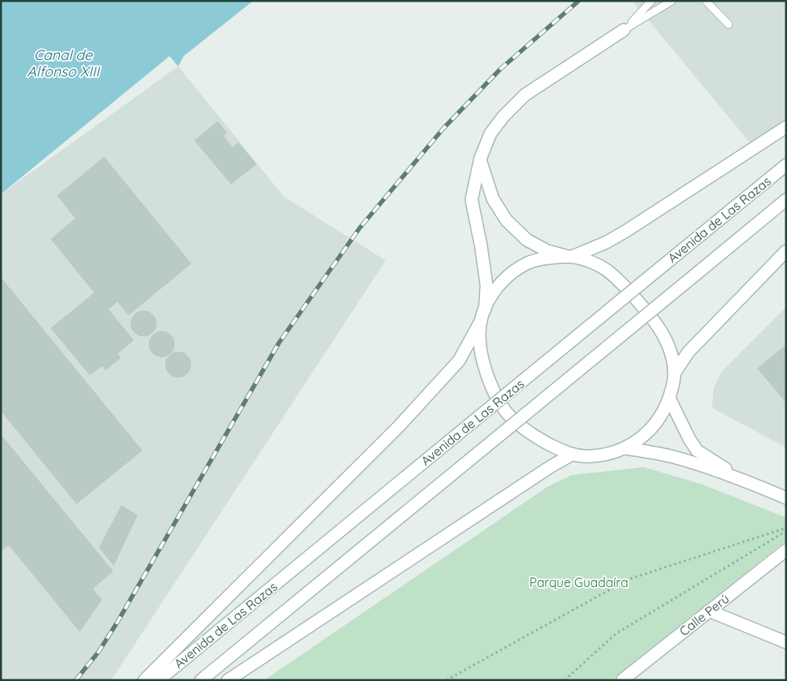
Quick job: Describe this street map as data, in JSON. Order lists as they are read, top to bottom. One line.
{"streets":{"main road":["Avenida de Las Razas","Calle Perú"]},"water":["Canal de Alfonso XIII"],"parks":["Parque Guadaíra"]}
